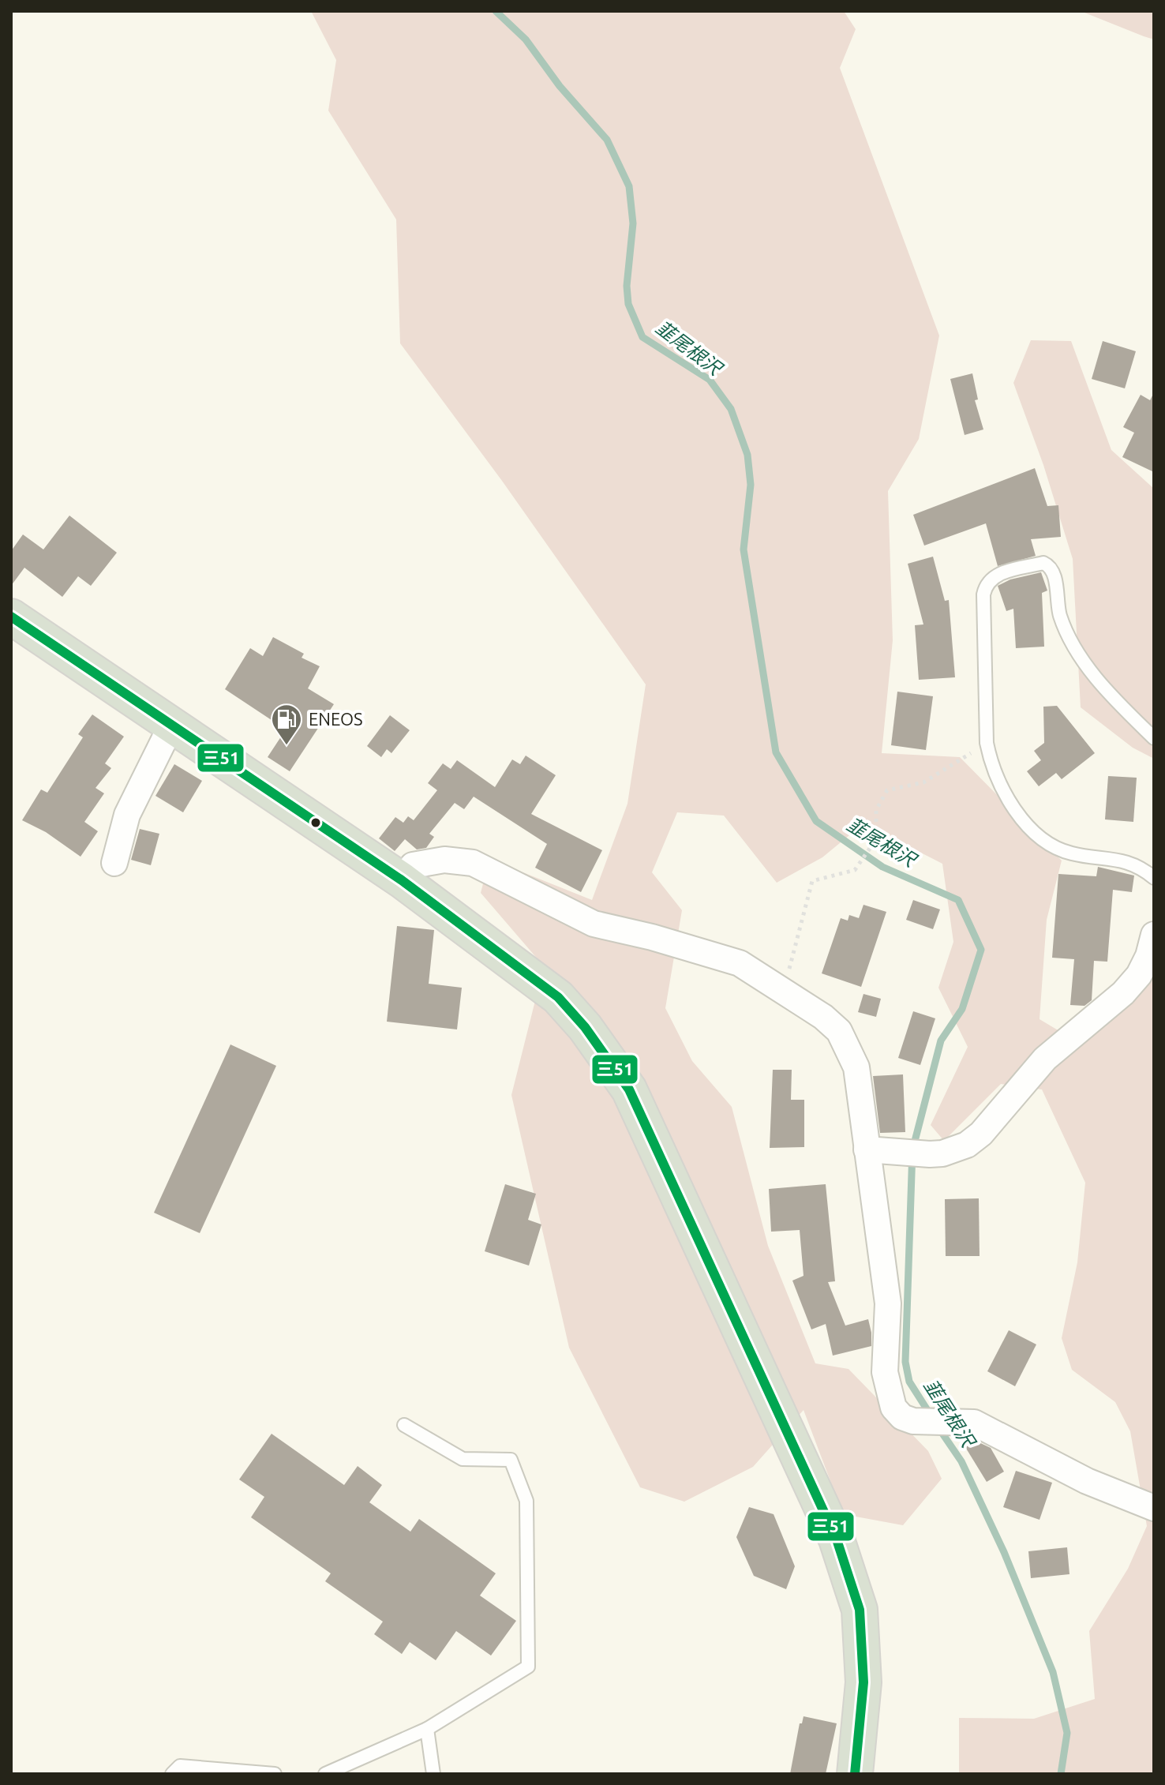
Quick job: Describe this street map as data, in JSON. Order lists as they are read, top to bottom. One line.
{"water":["韮尾根沢"],"places":{"fuel station":["ENEOS"]},"lines":["transit line 三51"]}
